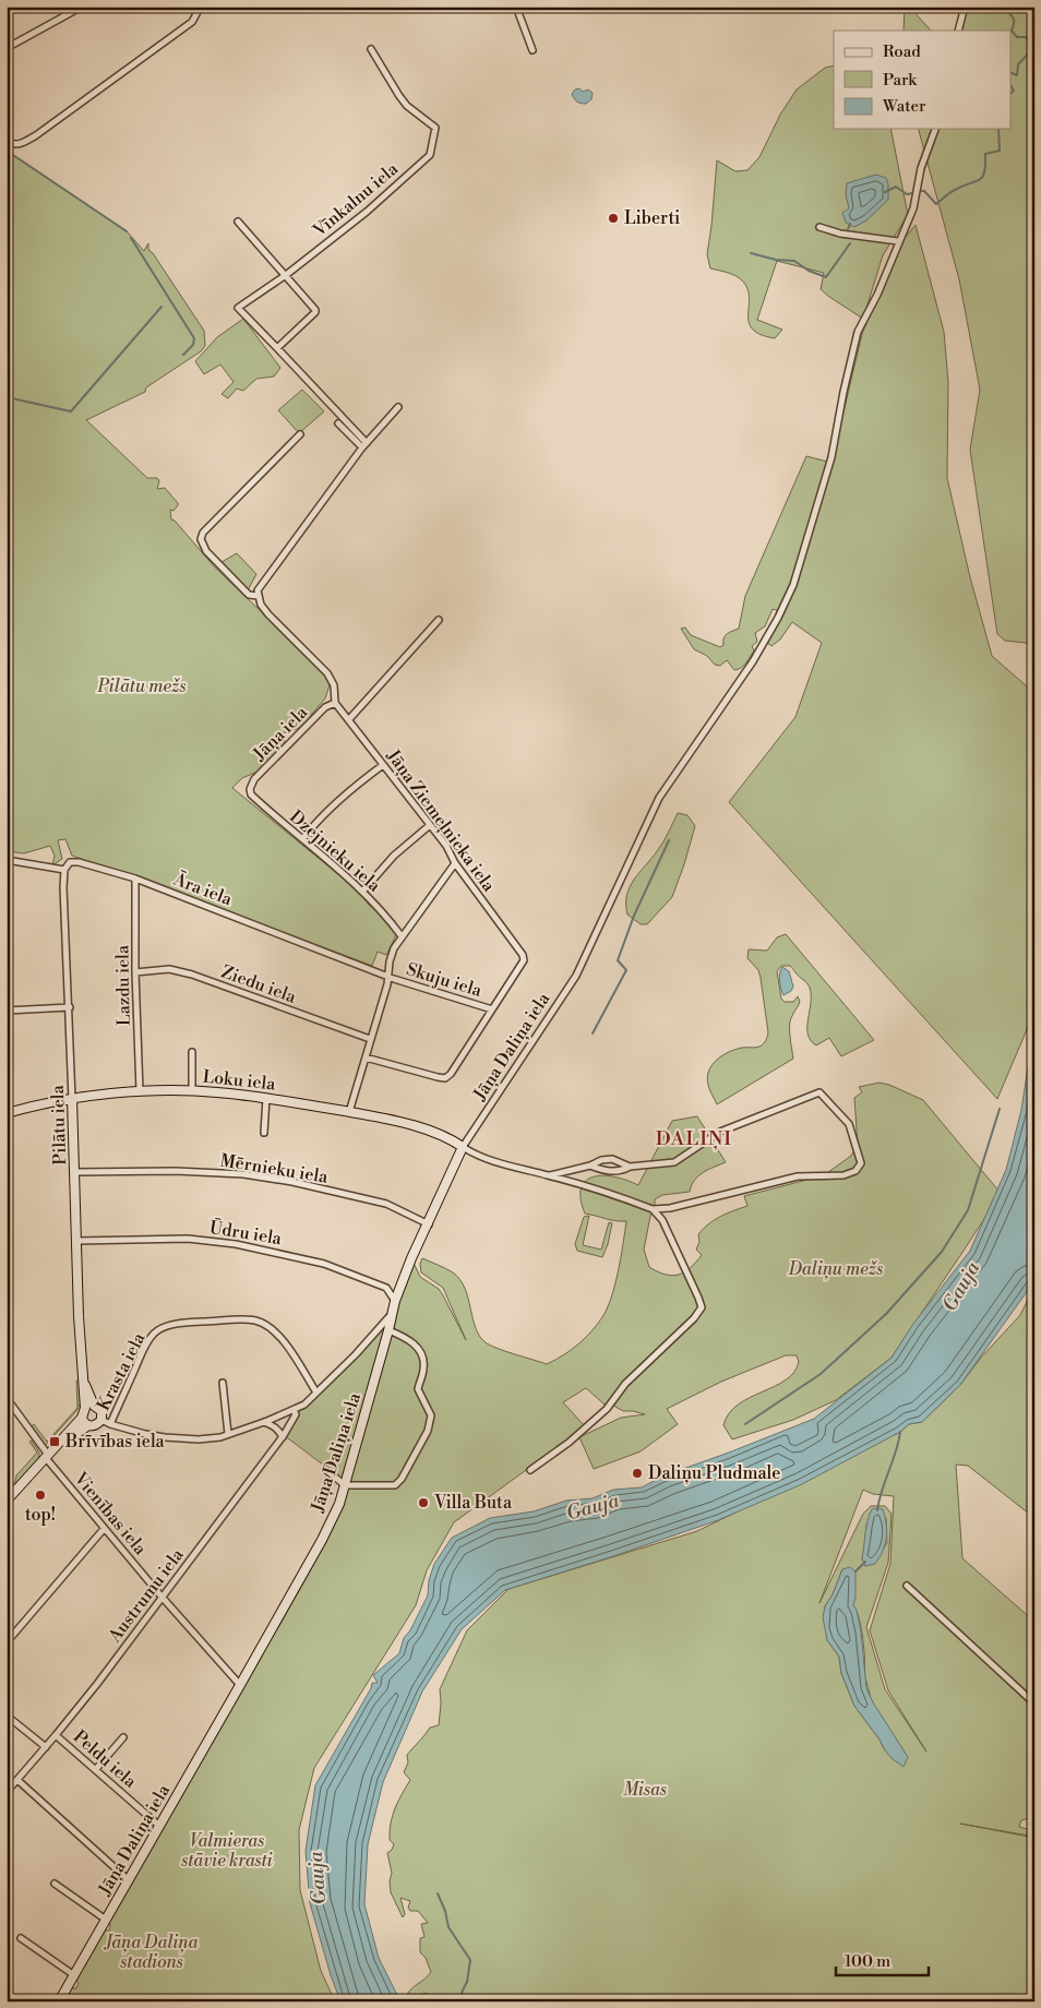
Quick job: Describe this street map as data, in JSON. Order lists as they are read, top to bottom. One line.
{"streets":{"street":["Vīnkalnu iela","Jāņa iela","Jāņa Ziemeļnieka iela","Dzejnieku iela","Āra iela","Skuju iela","Ziedu iela","Lazdu iela","Jāņa Daliņa iela","Loku iela","Pilātu iela","Mērnieku iela","Ūdru iela","Krasta iela","Vienības iela","Austrumu iela","Peldu iela"]},"crossings":[["Jāņa iela","Jāņa Ziemeļnieka iela"],["Jāņa iela","Dzejnieku iela"],["Jāņa Ziemeļnieka iela","Skuju iela"],["Āra iela","Skuju iela"],["Āra iela","Lazdu iela"],["Āra iela","Pilātu iela"],["Ziedu iela","Lazdu iela"],["Lazdu iela","Loku iela"],["Jāņa Daliņa iela","Loku iela"],["Jāņa Daliņa iela","Mērnieku iela"],["Jāņa Daliņa iela","Ūdru iela"],["Jāņa Daliņa iela","Vienības iela"],["Jāņa Daliņa iela","Peldu iela"],["Loku iela","Pilātu iela"],["Pilātu iela","Mērnieku iela"],["Pilātu iela","Ūdru iela"],["Vienības iela","Austrumu iela"],["Austrumu iela","Peldu iela"]],"districts":["DALIŅI"],"water":["Gauja"],"parks":["Pilātu mežs","Daliņu mežs","Misas","Valmieras stāvie krasti","Jāņa Daliņa stadions"],"places":{"other":["Liberti","Daliņu Pludmale","top!","Villa Buta"],"transit":["Brīvības iela"]},"legend":["Road","Park","Water"],"scale_bar":"100 m"}
